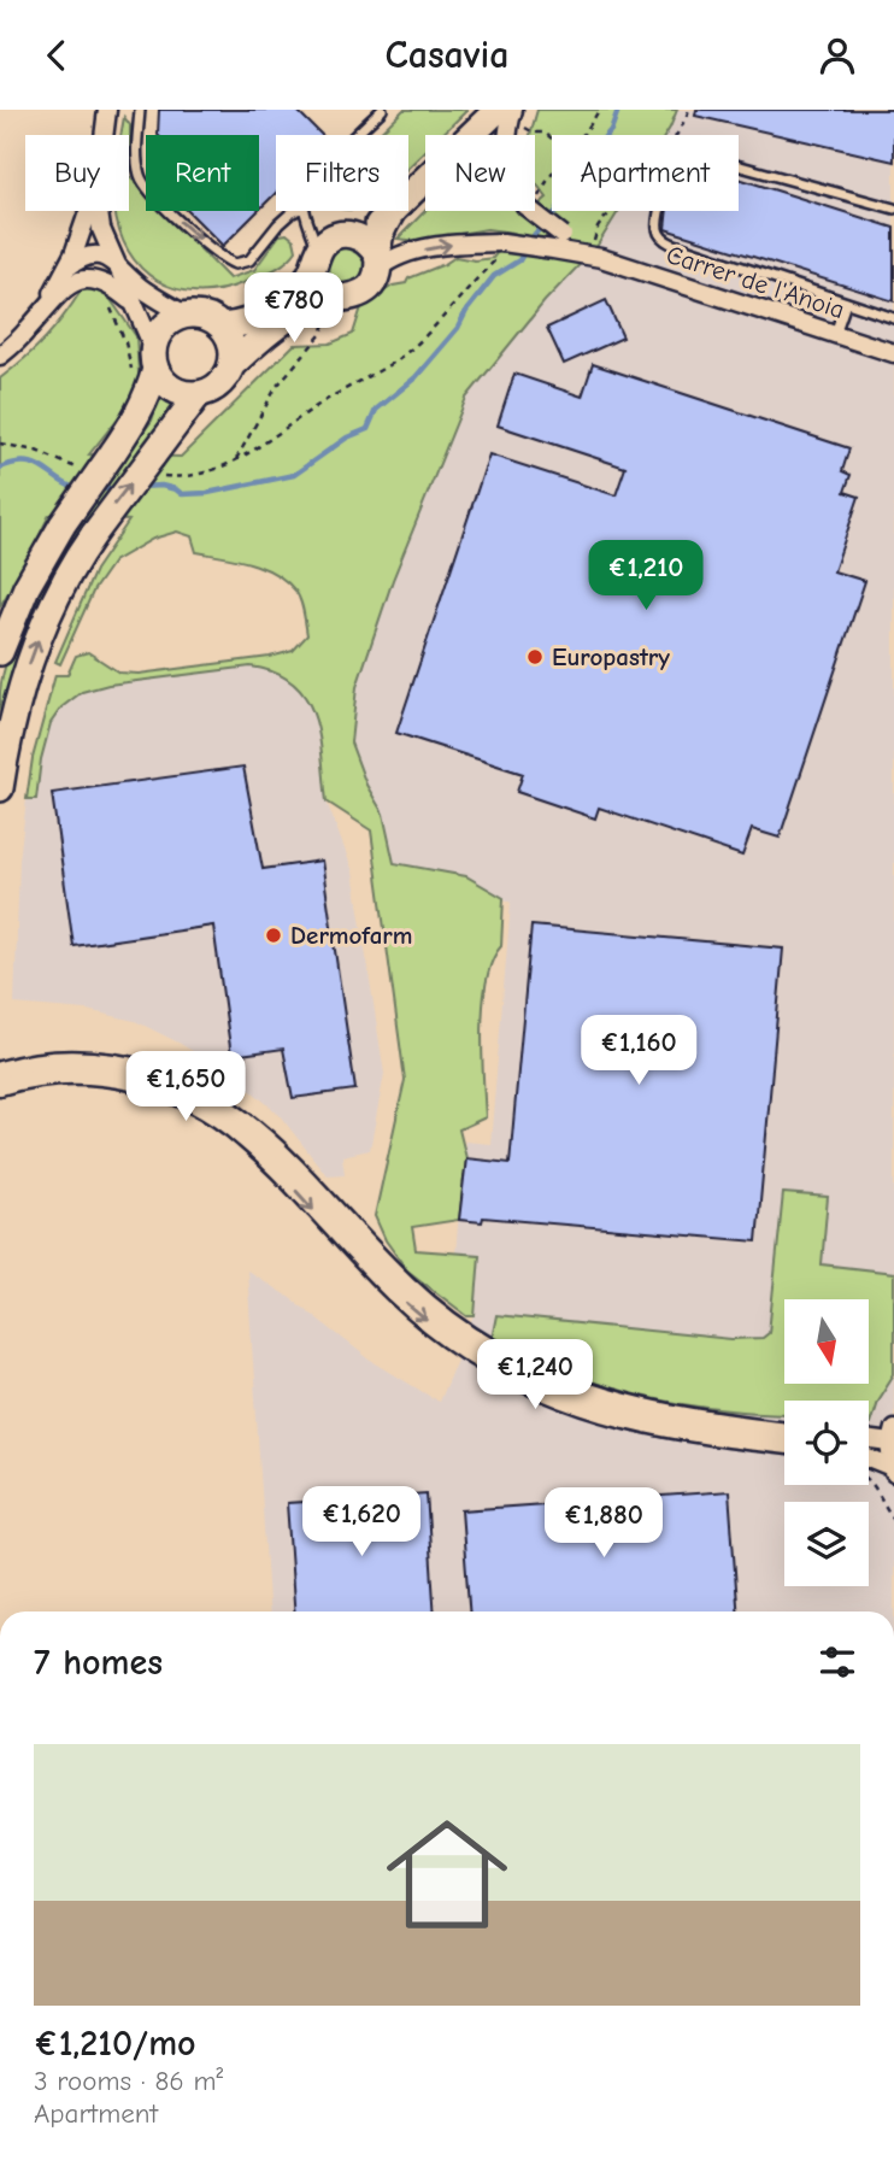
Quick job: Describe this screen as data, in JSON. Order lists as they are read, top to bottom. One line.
{"streets":{"street":["Carrer de l'Anoia"]},"places":["Europastry","Dermofarm"],"north":"bottom","page":{"header":"Casavia","chip":["Buy","Rent","Filters","New","Apartment"],"price":["€780","€1,210","€1,160","€1,650","€1,240","€1,620","€1,880"],"heading":"7 homes","list":[{"name":"€1,210/mo","note":"3 rooms · 86 m² · Apartment"}]}}
